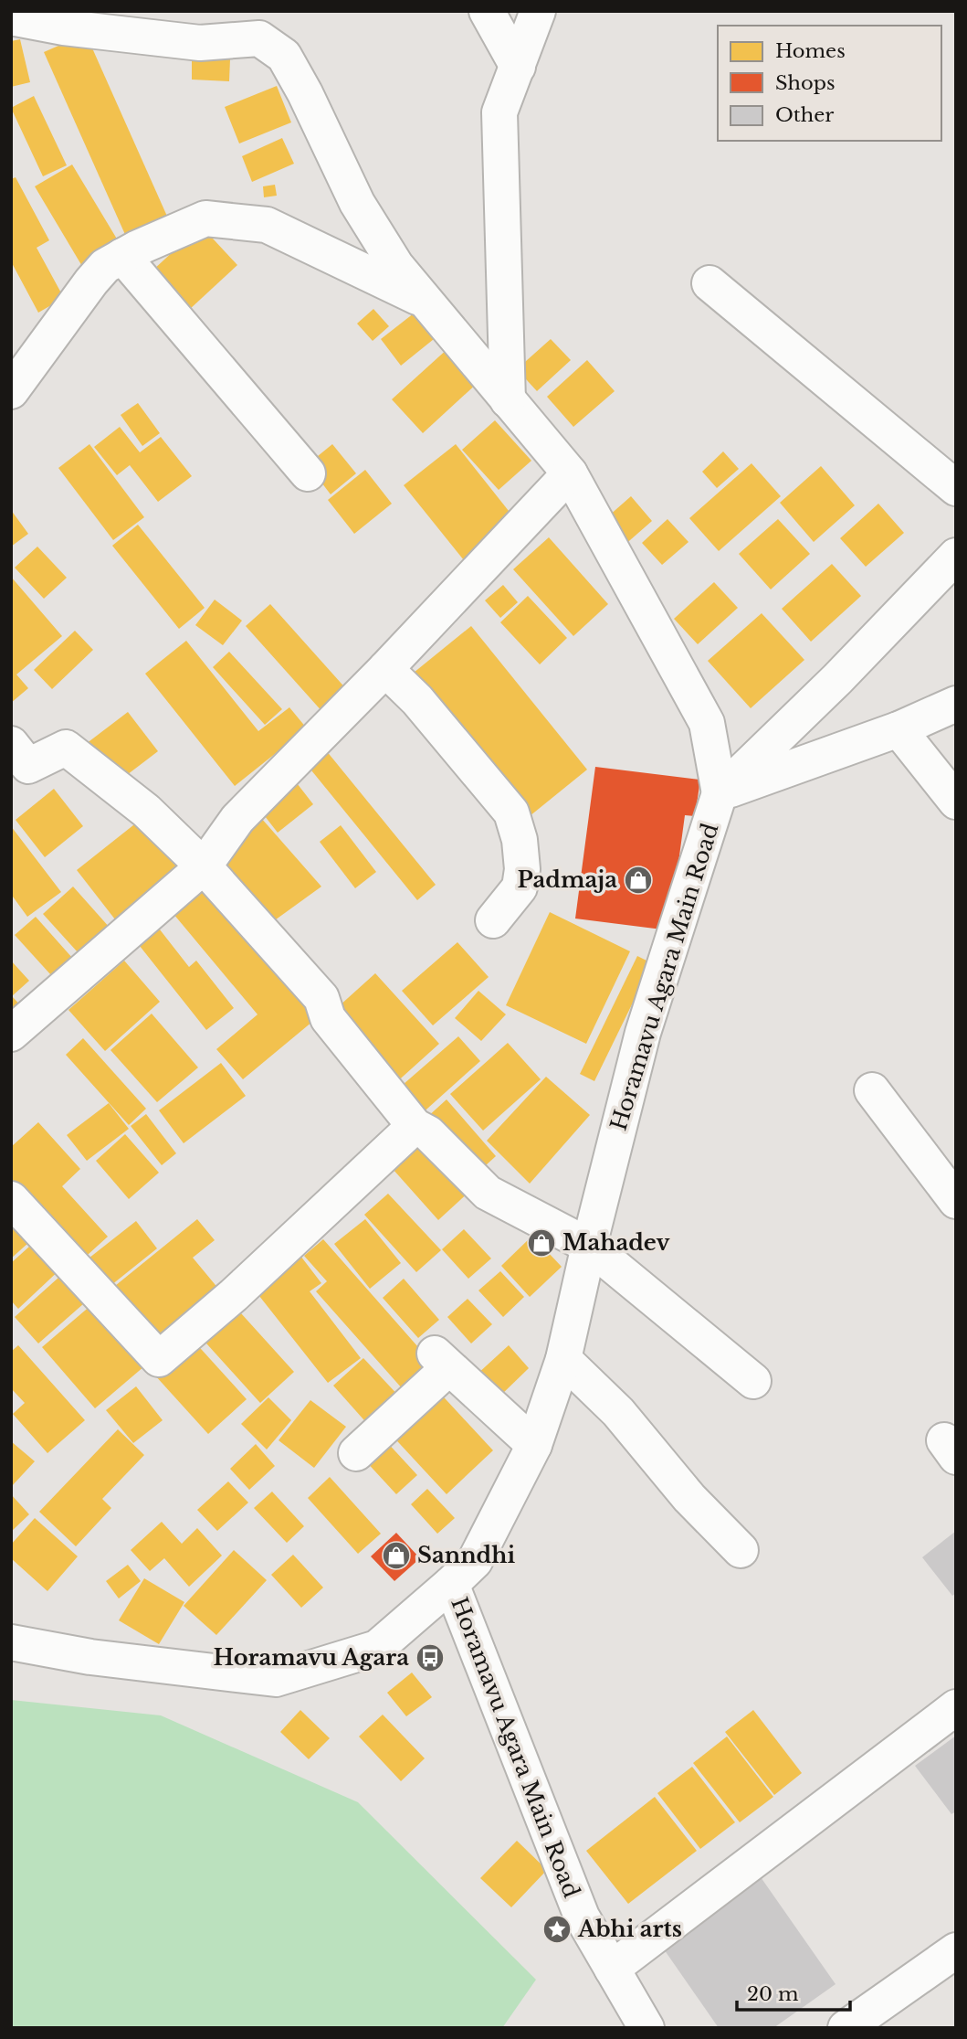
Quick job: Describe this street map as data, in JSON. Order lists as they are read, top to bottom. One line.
{"streets":{"street":["Horamavu Agara Main Road"]},"places":{"shop":["Padmaja","Mahadev","Sanndhi"],"bus stop":["Horamavu Agara"],"place":["Abhi arts"]},"legend":["Homes","Shops","Other"],"scale_bar":"20 m"}
